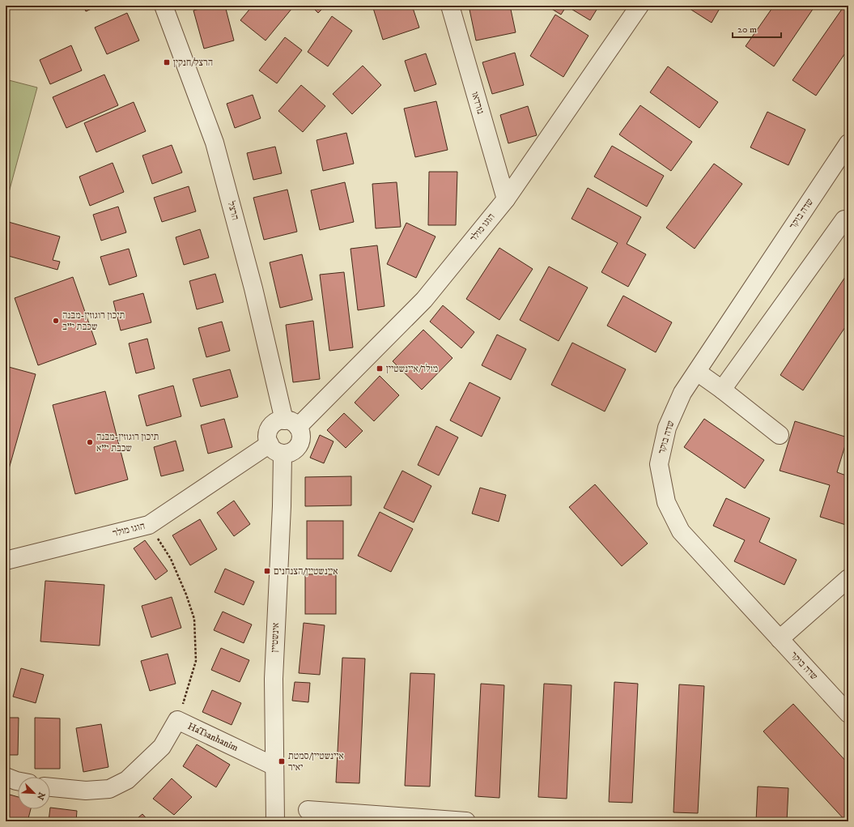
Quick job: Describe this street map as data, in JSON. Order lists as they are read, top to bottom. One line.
{"streets":{"street":["נורדאו","הרצל","שדה בוקר","הוגו מולר","אינשטיין","HaTsanhanim"]},"crossings":[["נורדאו","הוגו מולר"],["הרצל","הוגו מולר"],["הרצל","אינשטיין"],["הוגו מולר","אינשטיין"],["אינשטיין","HaTsanhanim"]],"places":{"transit":["הרצל/חנקין","מולר/איינשטיין","איינשטיין/הצנחנים","איינשטיין/סמטת יאיר"],"other":["תיכון רוגוזין-מבנה שכבת י\"ב","תיכון רוגוזין-מבנה שכבת י\"א"]},"scale_bar":"20 m","north":"bottom right"}
